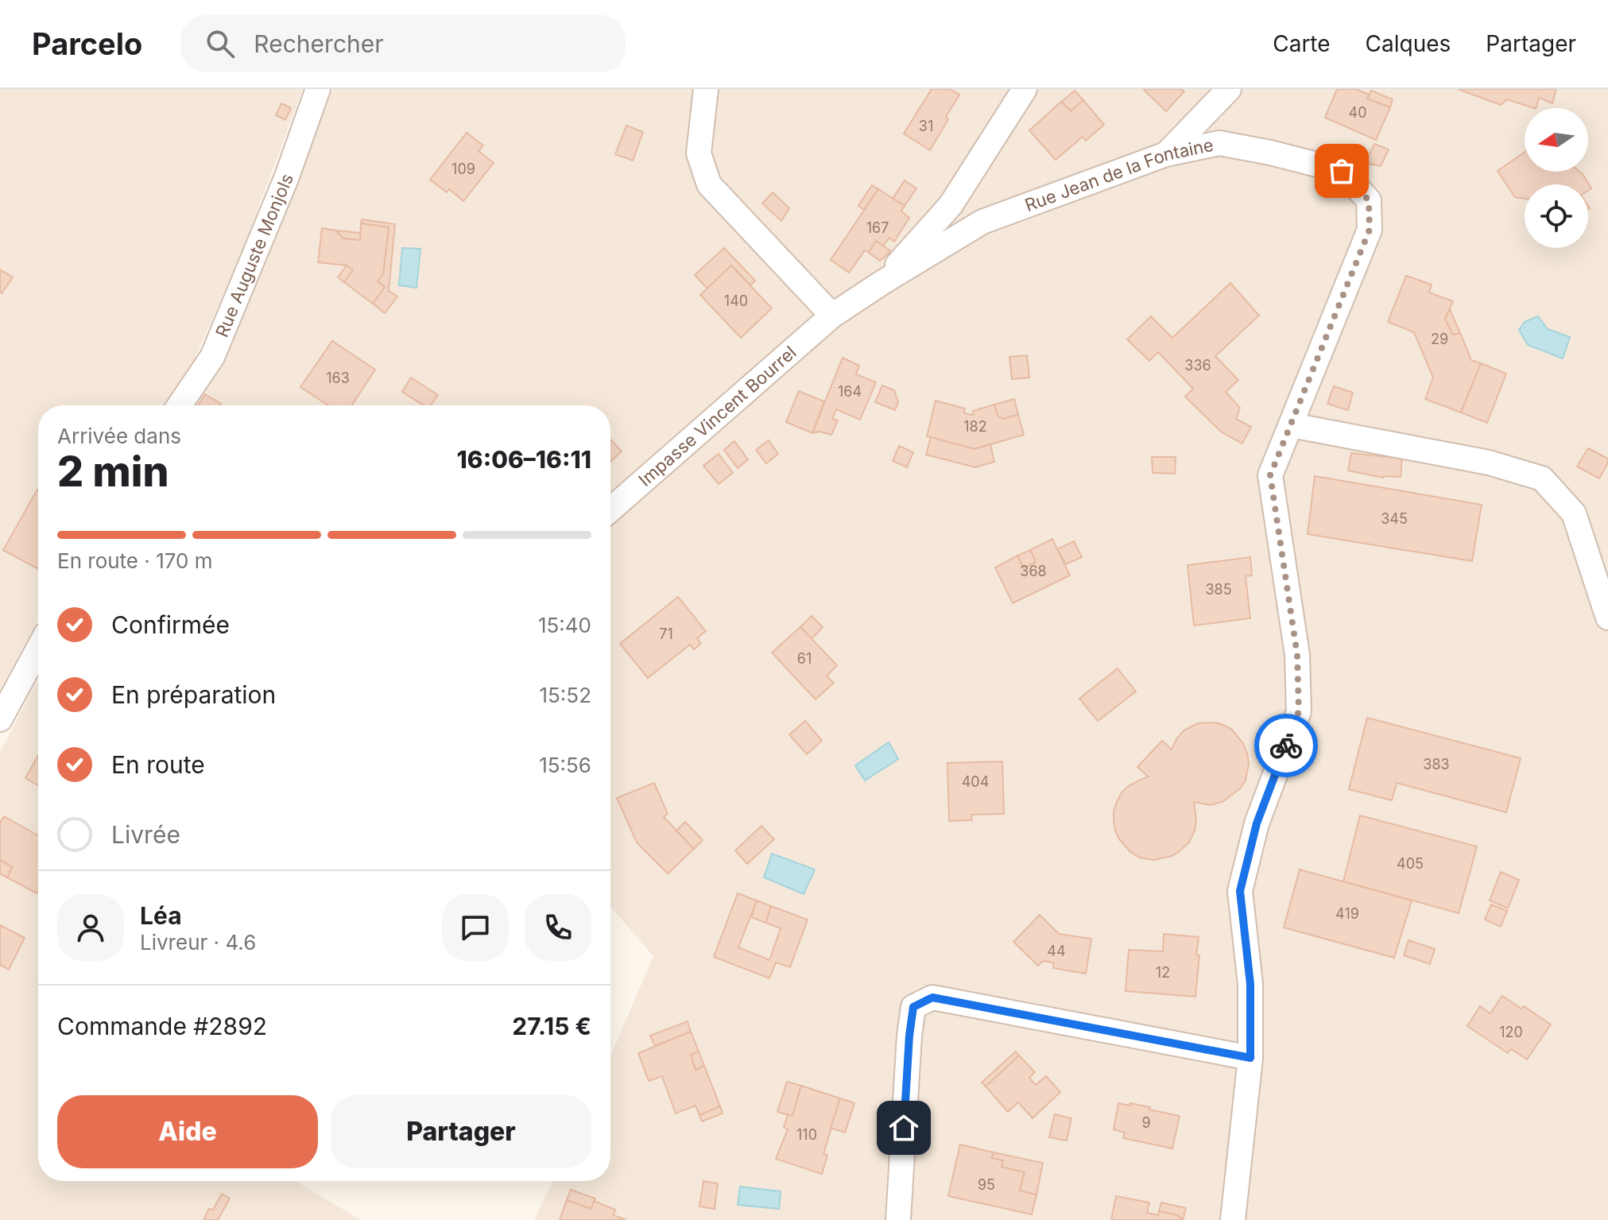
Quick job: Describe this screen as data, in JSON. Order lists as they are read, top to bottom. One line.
{"streets":{"street":["Rue Jean de la Fontaine","Rue Auguste Monjols","Impasse Vincent Bourrel"]},"crossings":[["Rue Jean de la Fontaine","Impasse Vincent Bourrel"]],"house_numbers":["40","31","109","167","140","29","336","163","164","182","345","368","385","71","61","383","404","405","419","44","12","120","9","110","95"],"north":"left","page":{"header":"Parcelo","search":"Rechercher","nav":["Carte","Calques","Partager"],"heading":["2 min","Arrivée dans","16:06–16:11"],"panel":["Léa","Livreur · 4.6","Commande #2892","27.15 €"],"bar":"En route · 170 m","list":[["Confirmée","15:40"],["En préparation","15:52"],["En route","15:56"],"Livrée"],"buttons":["Aide","Partager"]}}
